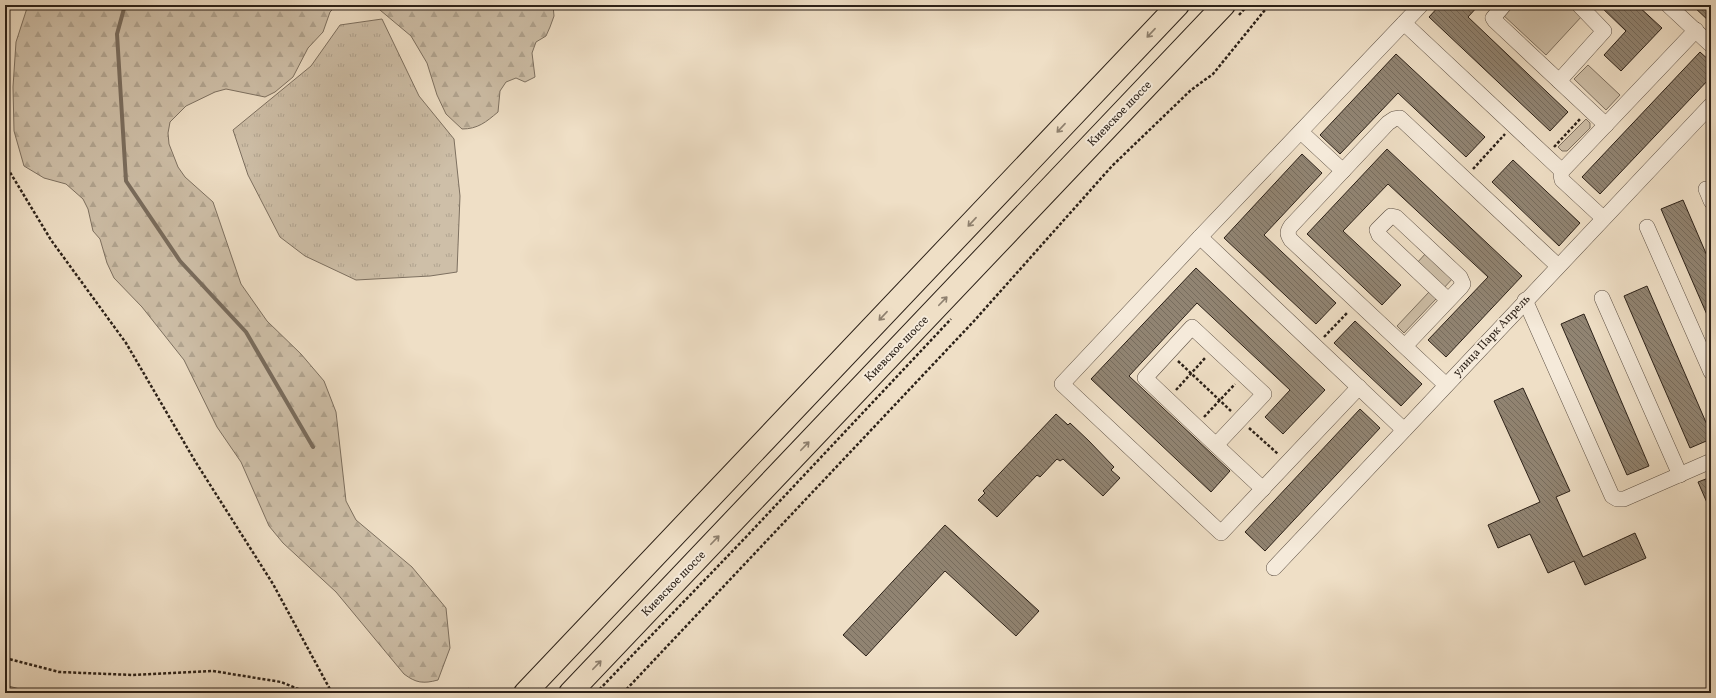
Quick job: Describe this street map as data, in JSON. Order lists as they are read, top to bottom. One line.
{"streets":{"highway":["Киевское шоссе"],"street":["улица Парк Апрель"]}}
